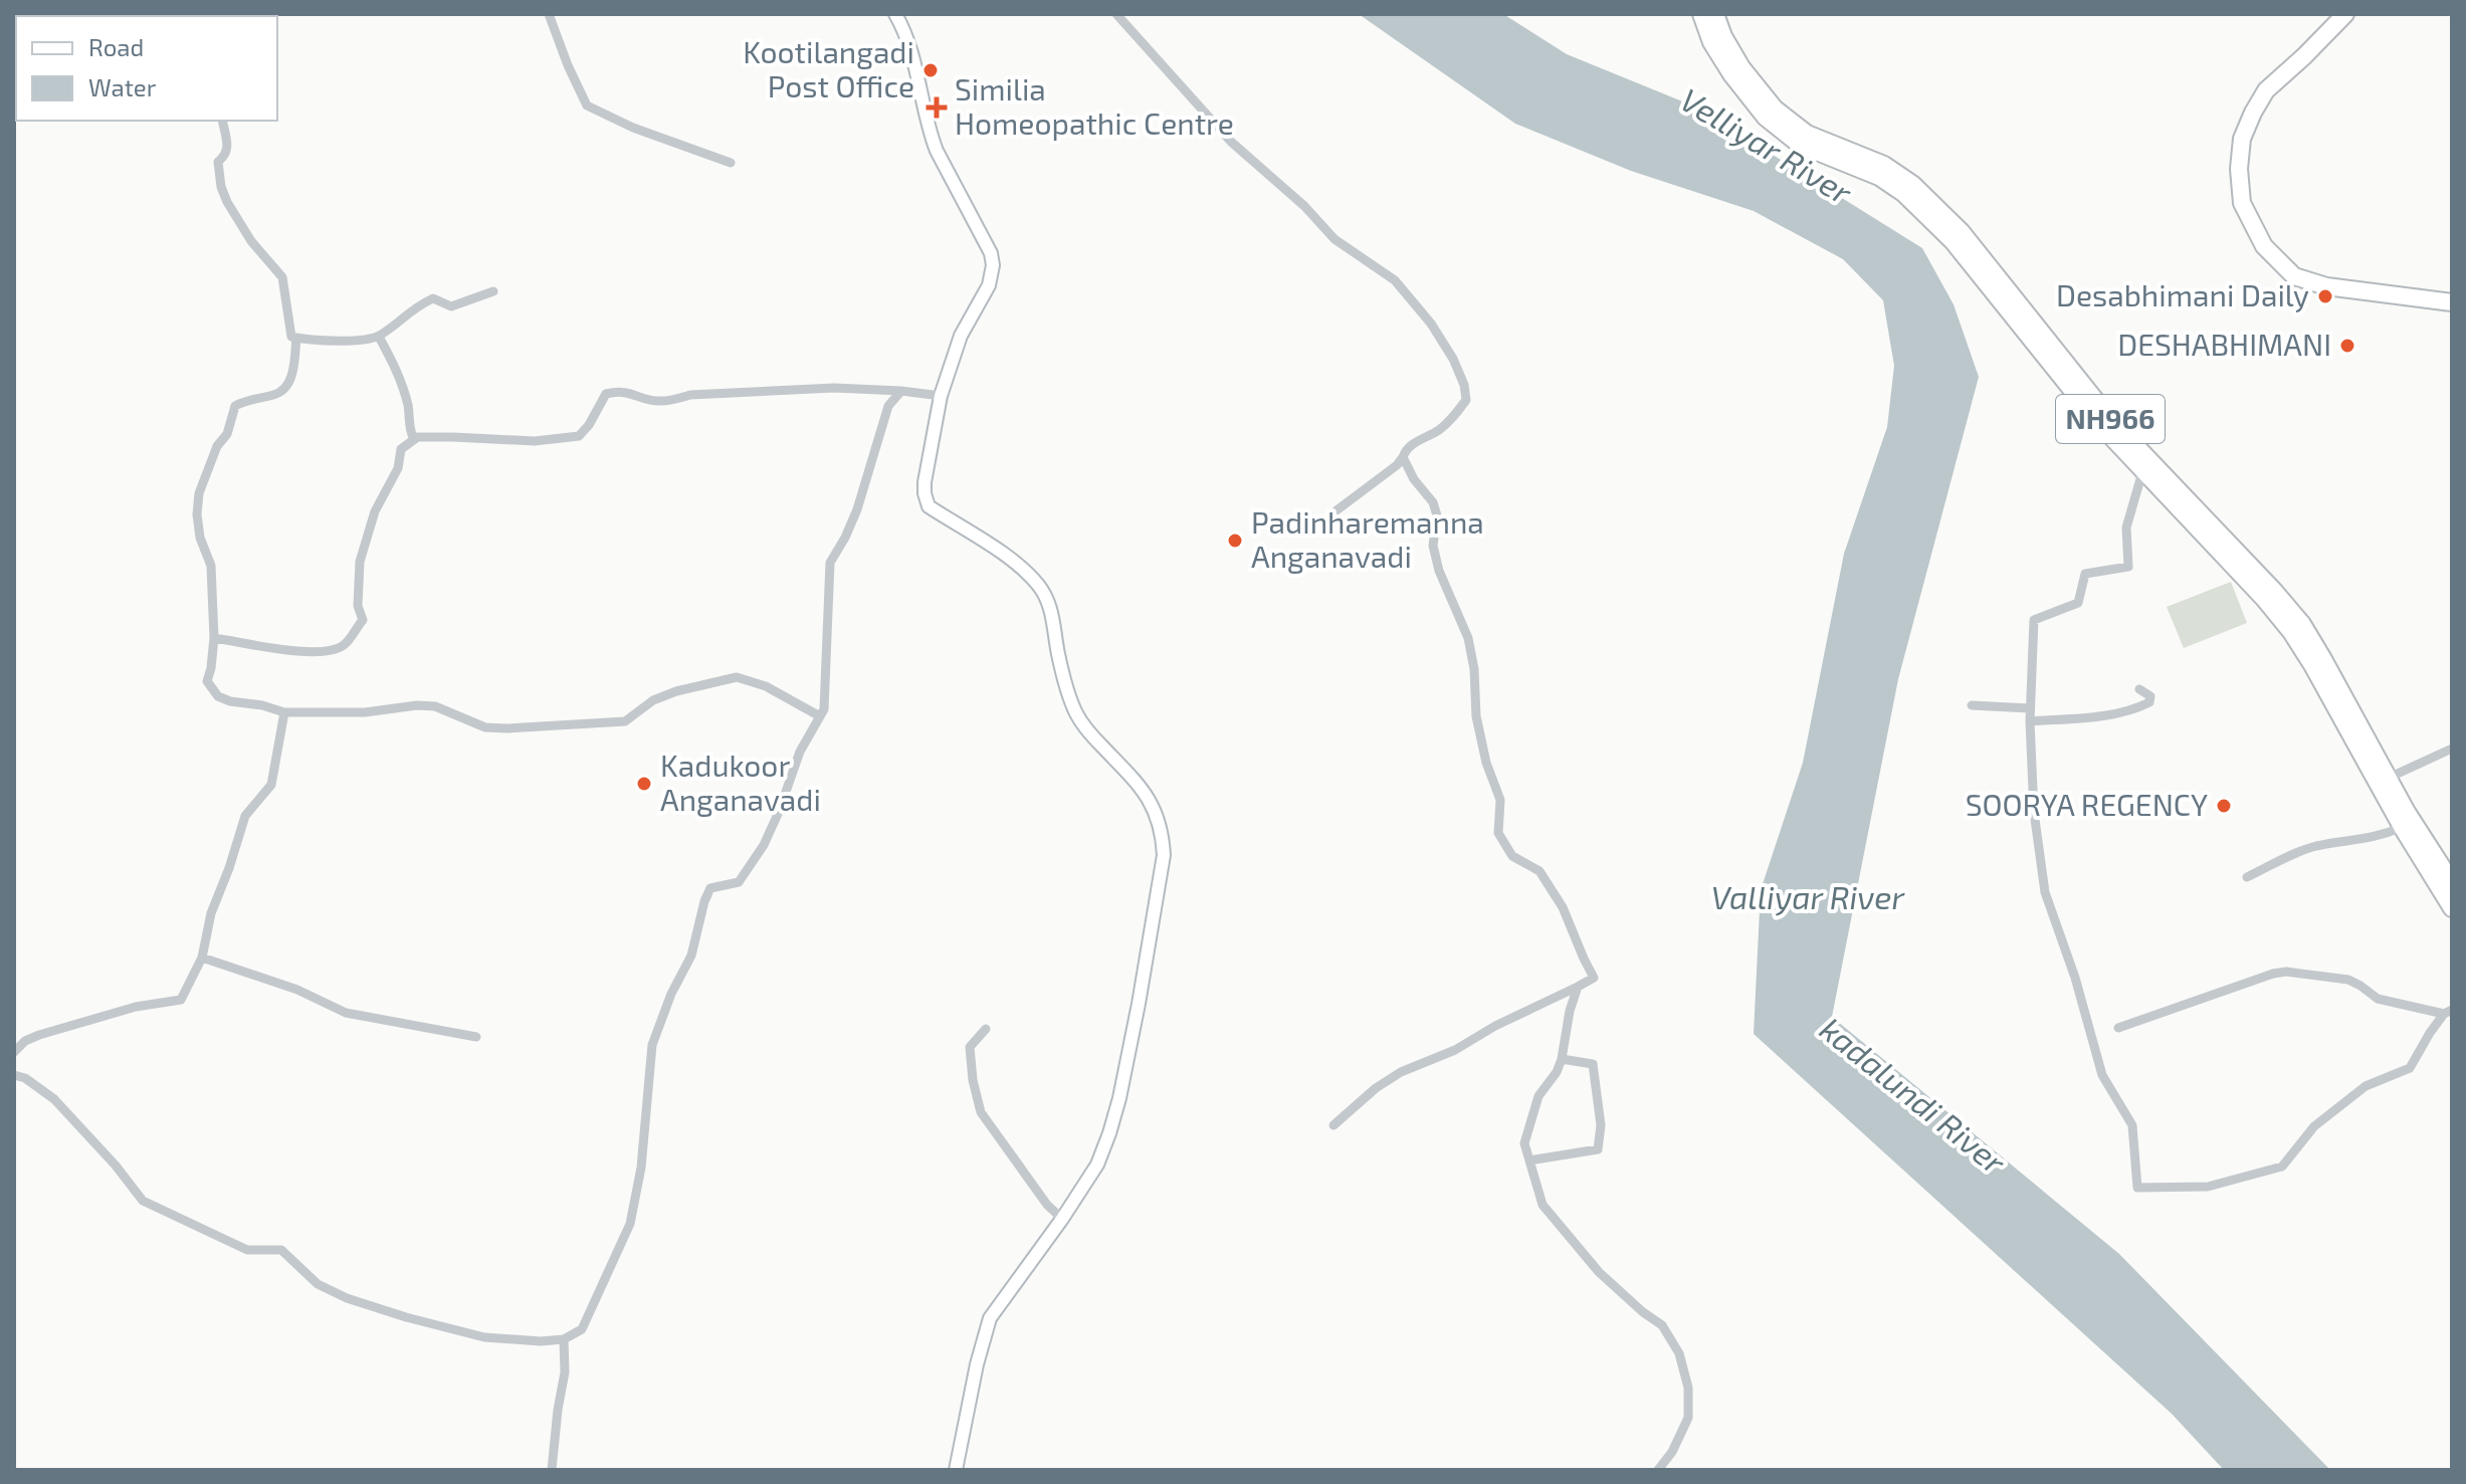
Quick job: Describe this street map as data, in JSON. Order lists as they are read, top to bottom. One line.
{"streets":{"highway":["NH966"]},"water":["Velliyar River","Valliyar River","kadalundi River"],"places":{"other":["Kootilangadi Post Office","Desabhimani Daily","DESHABHIMANI","Padinharemanna Anganavadi","Kadukoor Anganavadi","SOORYA REGENCY"],"health":["Similia Homeopathic Centre"]},"legend":["Road","Water"]}
